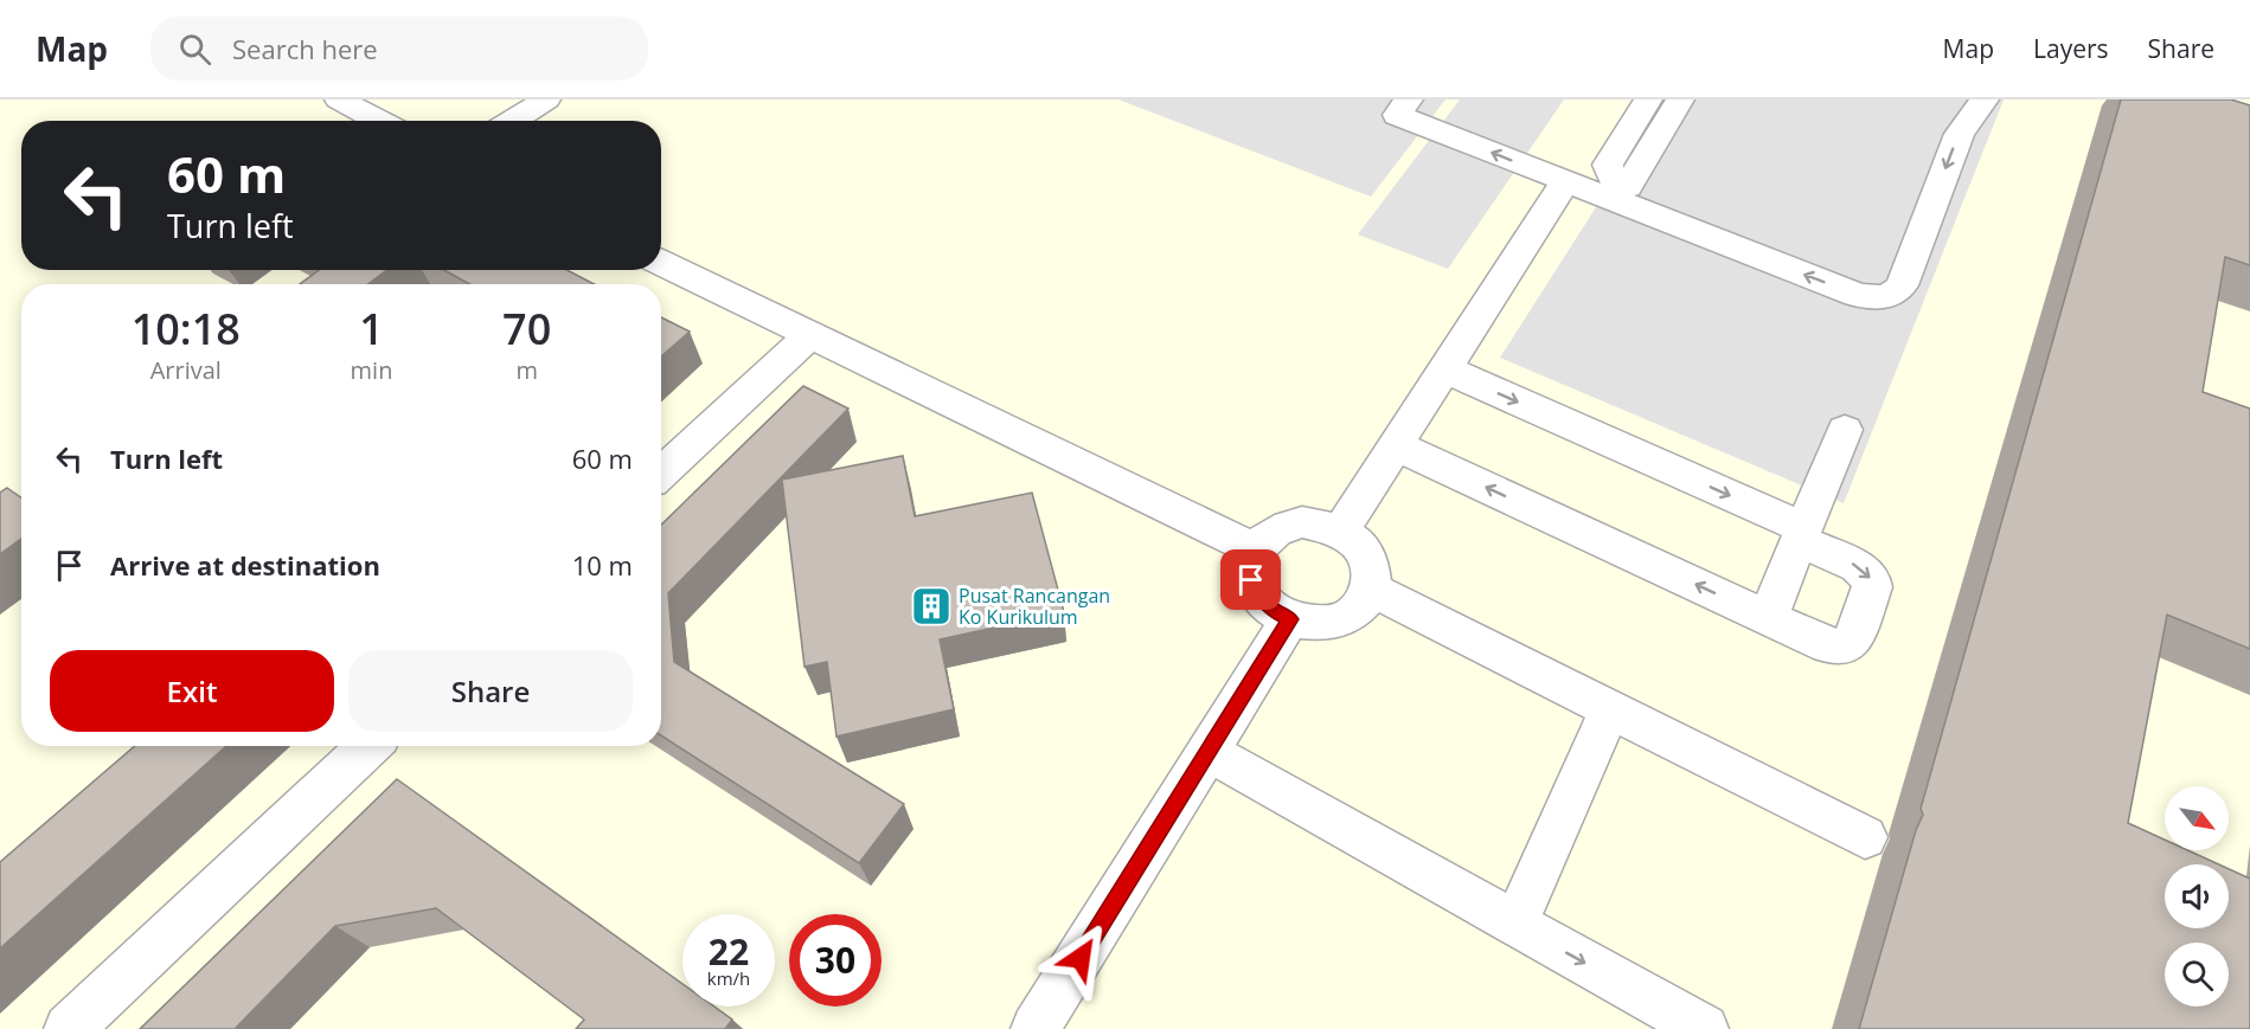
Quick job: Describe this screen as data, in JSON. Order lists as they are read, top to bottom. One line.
{"places":{"building":["Pusat Rancangan Ko Kurikulum"]},"north":"bottom right","page":{"header":"Map","search":"Search here","nav":["Map","Layers","Share"],"turn":["60 m","Turn left"],"eta":["10:18","Arrival","1","min","70","m"],"list":[{"name":"Turn left","value":"60 m"},{"name":"Arrive at destination","value":"10 m"}],"buttons":["Exit","Share"],"speed":"22 km/h","limit":"30"}}
